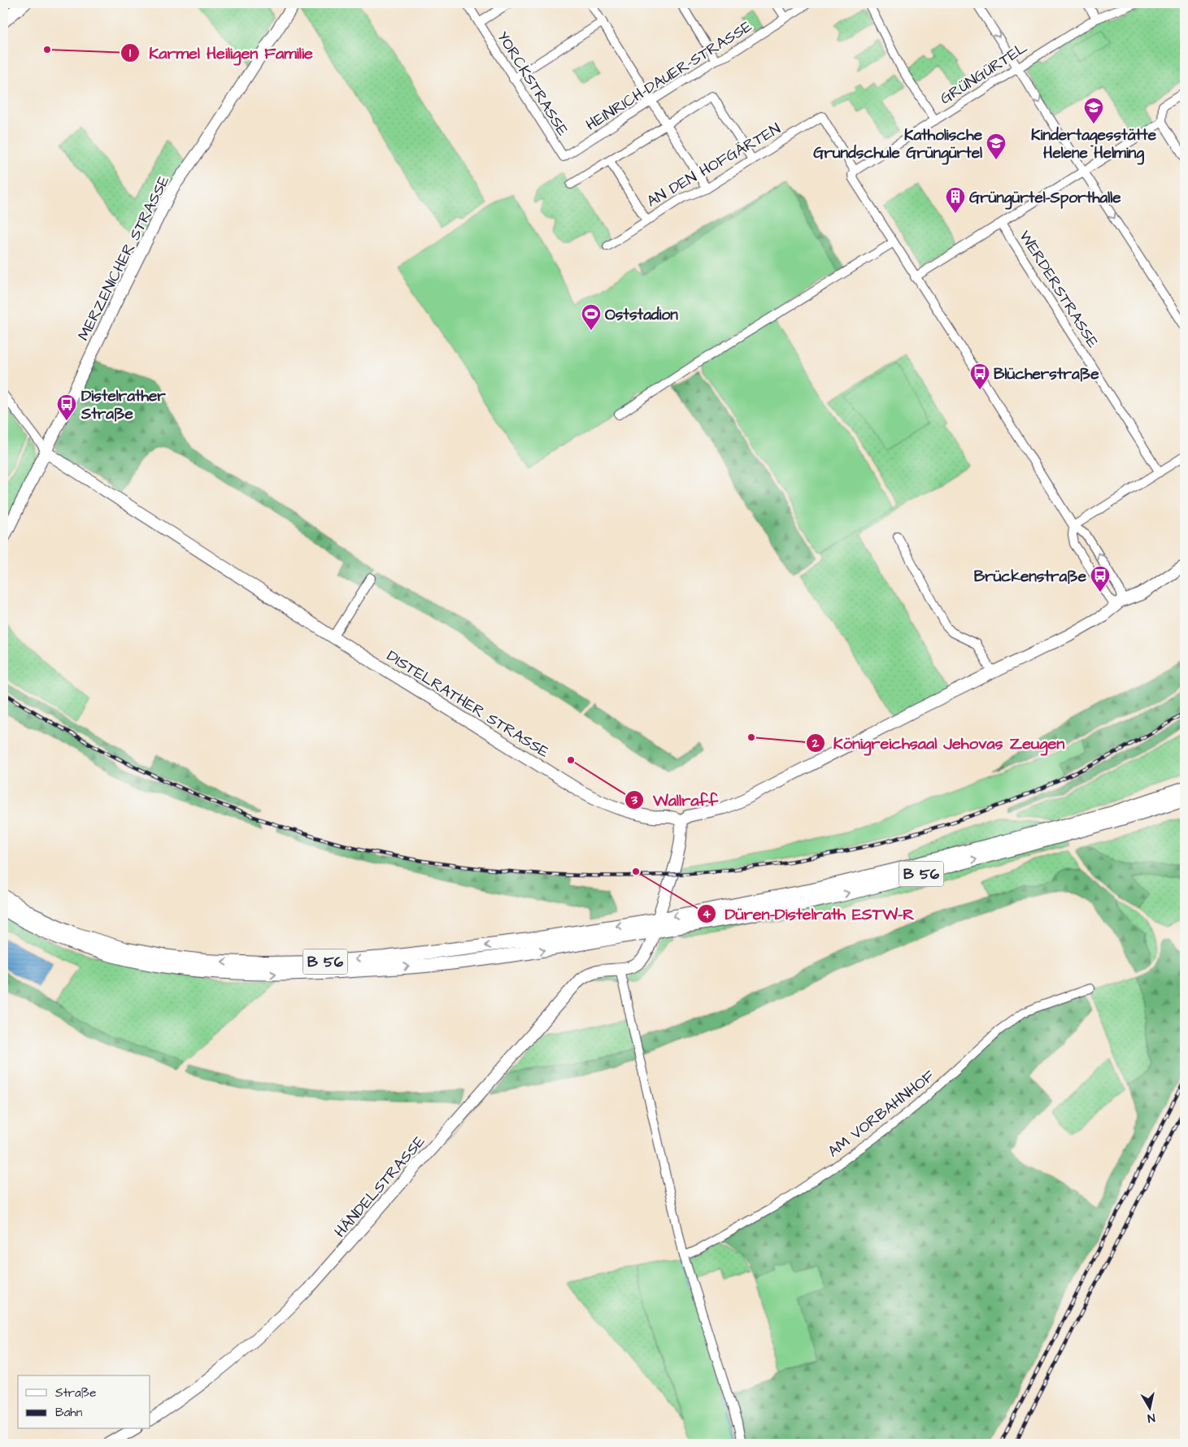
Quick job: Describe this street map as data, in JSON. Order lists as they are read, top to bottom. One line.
{"streets":{"main road":["B 56"],"street":["GRÜNGÜRTEL","HEINRICH-DAUER-STRASSE","YORCKSTRASSE","AN DEN HOFGÄRTEN","MERZENICHER STRASSE","WERDERSTRASSE","DISTELRATHER STRASSE","AM VORBAHNHOF","HÄNDELSTRASSE"]},"crossings":[["GRÜNGÜRTEL","AN DEN HOFGÄRTEN"],["HEINRICH-DAUER-STRASSE","YORCKSTRASSE"],["MERZENICHER STRASSE","DISTELRATHER STRASSE"]],"places":{"other":["Karmel Heiligen Familie","Königreichsaal Jehovas Zeugen","Wallraff","Düren-Distelrath ESTW-R"],"school or university":["Kindertagesstätte Helene Helming","Katholische Grundschule Grüngürtel"],"building":["Grüngürtel-Sporthalle"],"sports":["Oststadion"],"bus stop":["Blücherstraße","Distelrather Straße","Brückenstraße"]},"legend":["Straße","Bahn"],"north":"bottom"}
